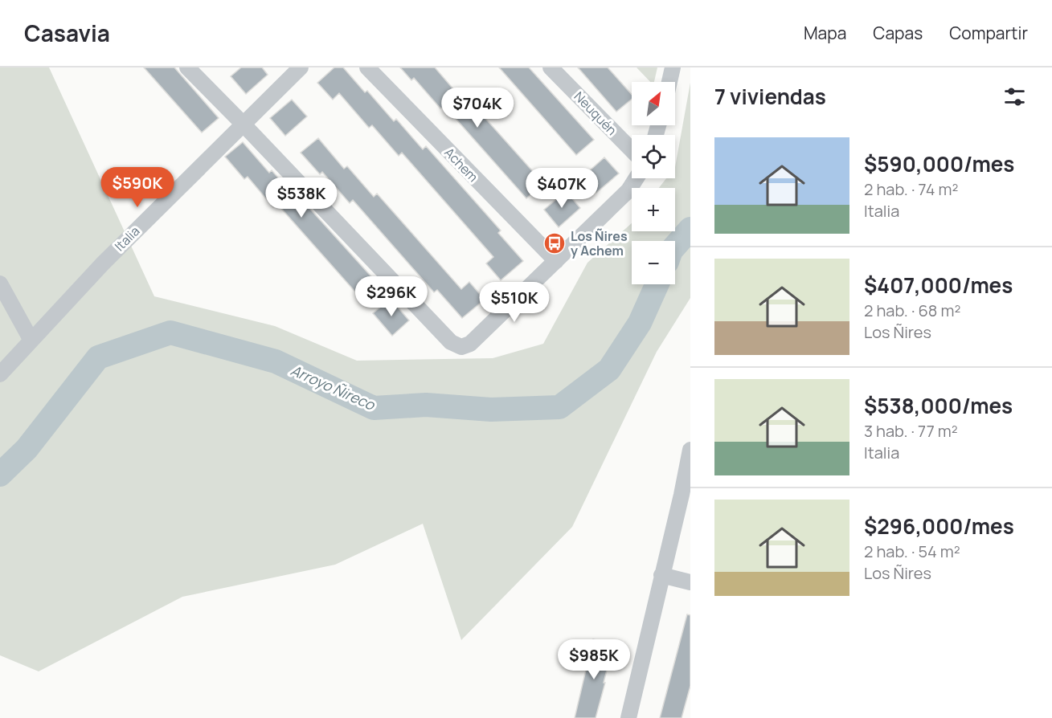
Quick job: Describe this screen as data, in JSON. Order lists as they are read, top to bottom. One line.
{"streets":{"street":["Neuquén","Achem","Italia"]},"water":["Arroyo Ñireco"],"places":{"bus stop":["Los Ñires y Achem"]},"north":"top right","page":{"header":"Casavia","nav":["Mapa","Capas","Compartir"],"heading":"7 viviendas","map_buttons":["+","−"],"price":["$704K","$590K","$407K","$538K","$296K","$510K","$985K"],"list":[{"name":"$590,000/mes","note":"2 hab. · 74 m² · Italia"},{"name":"$407,000/mes","note":"2 hab. · 68 m² · Los Ñires"},{"name":"$538,000/mes","note":"3 hab. · 77 m² · Italia"},{"name":"$296,000/mes","note":"2 hab. · 54 m² · Los Ñires"}]}}
